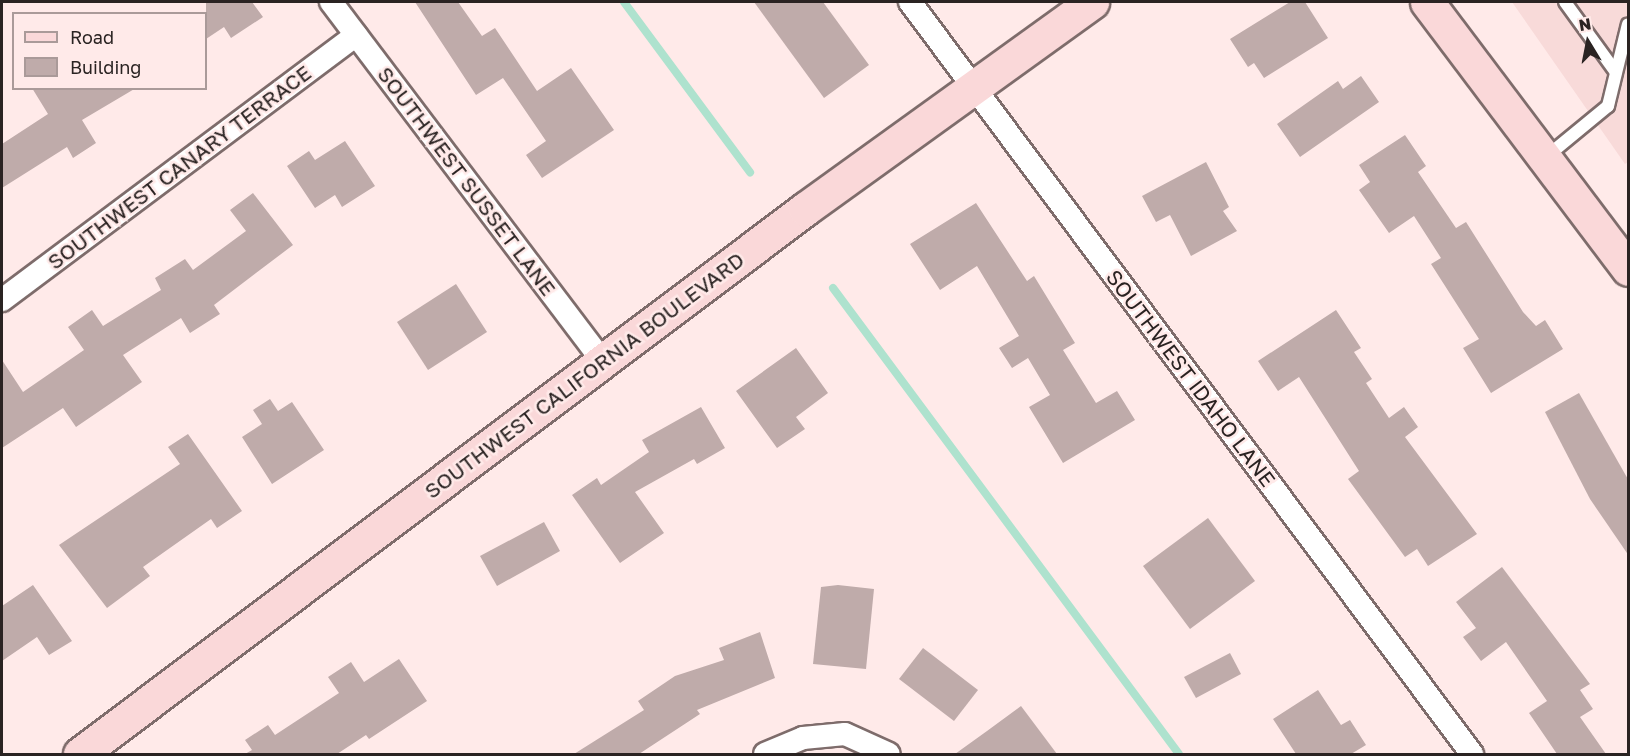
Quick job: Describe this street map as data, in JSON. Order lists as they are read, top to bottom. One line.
{"streets":{"street":["SOUTHWEST CANARY TERRACE","SOUTHWEST SUSSET LANE","SOUTHWEST CALIFORNIA BOULEVARD","SOUTHWEST IDAHO LANE"]},"crossings":[["SOUTHWEST CANARY TERRACE","SOUTHWEST SUSSET LANE"],["SOUTHWEST SUSSET LANE","SOUTHWEST CALIFORNIA BOULEVARD"],["SOUTHWEST CALIFORNIA BOULEVARD","SOUTHWEST IDAHO LANE"]],"legend":["Road","Building"],"north":"top"}
